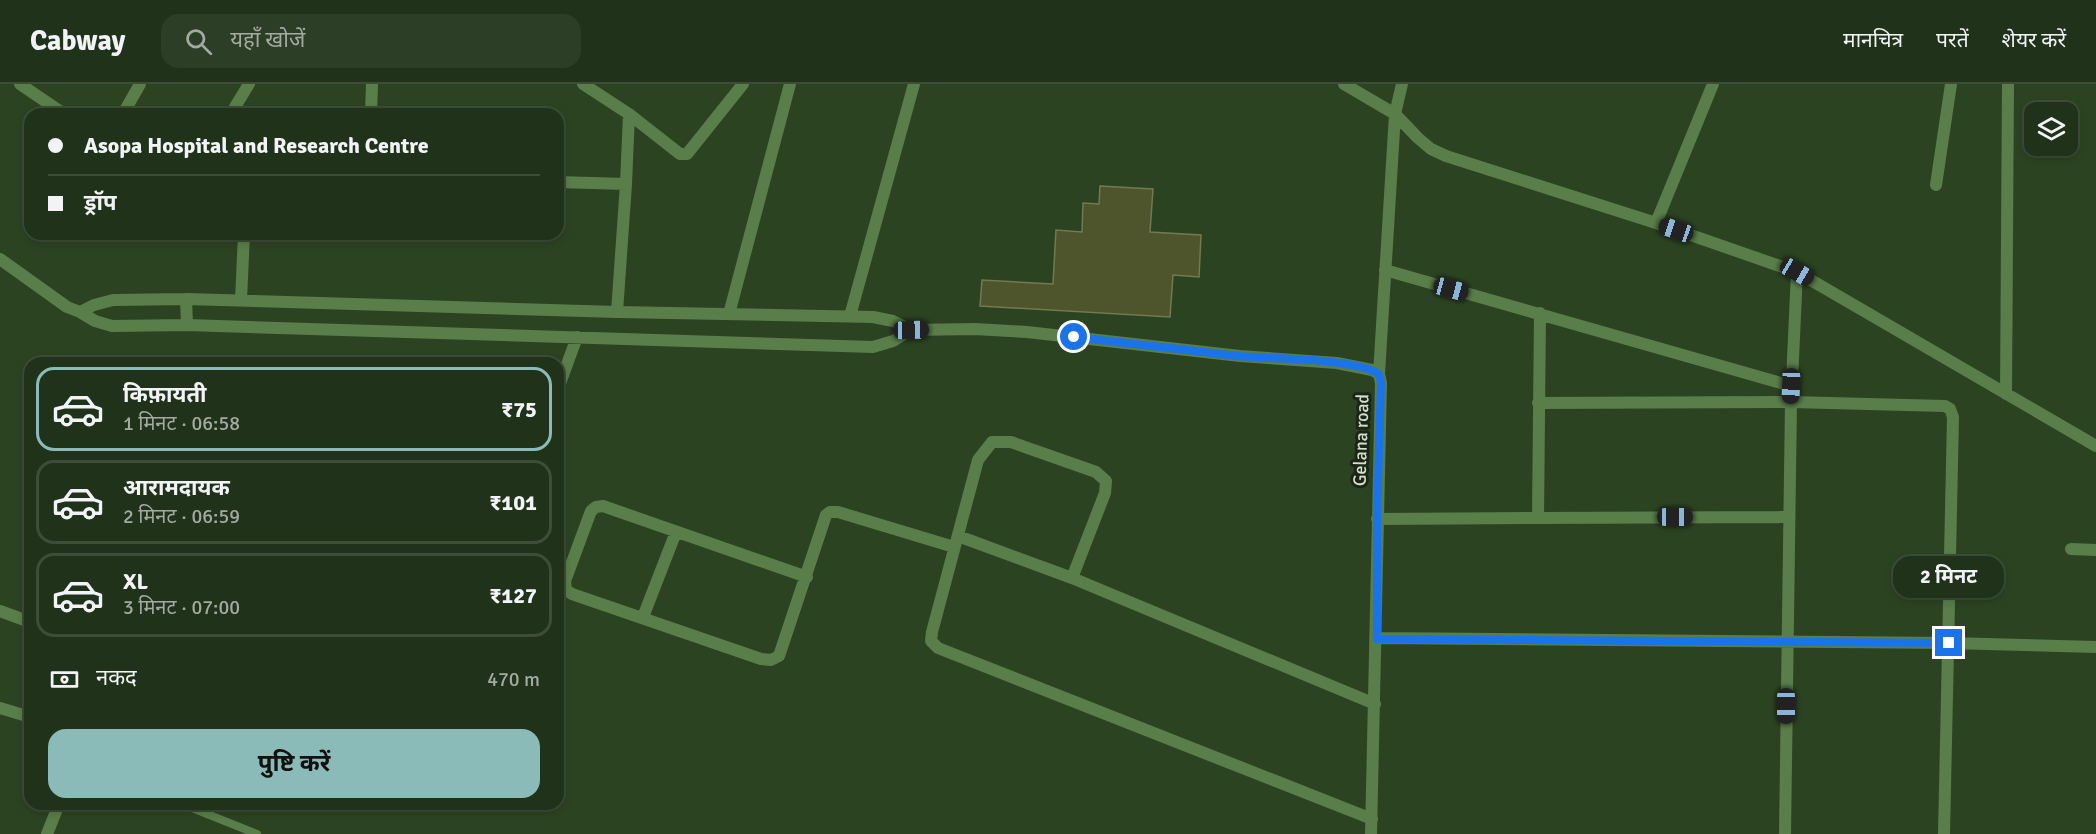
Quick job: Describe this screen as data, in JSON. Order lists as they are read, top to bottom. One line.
{"streets":{"street":["Gelana road"]},"page":{"header":"Cabway","search":"यहाँ खोजें","nav":["मानचित्र","परतें","शेयर करें"],"banner":["Asopa Hospital and Research Centre","ड्रॉप"],"list":[{"name":"किफ़ायती","note":"1 मिनट · 06:58","value":"₹75"},{"name":"आरामदायक","note":"2 मिनट · 06:59","value":"₹101"},{"name":"XL","note":"3 मिनट · 07:00","value":"₹127"}],"bubble":"2 मिनट","pay":["नकद","470 m"],"buttons":"पुष्टि करें"}}
